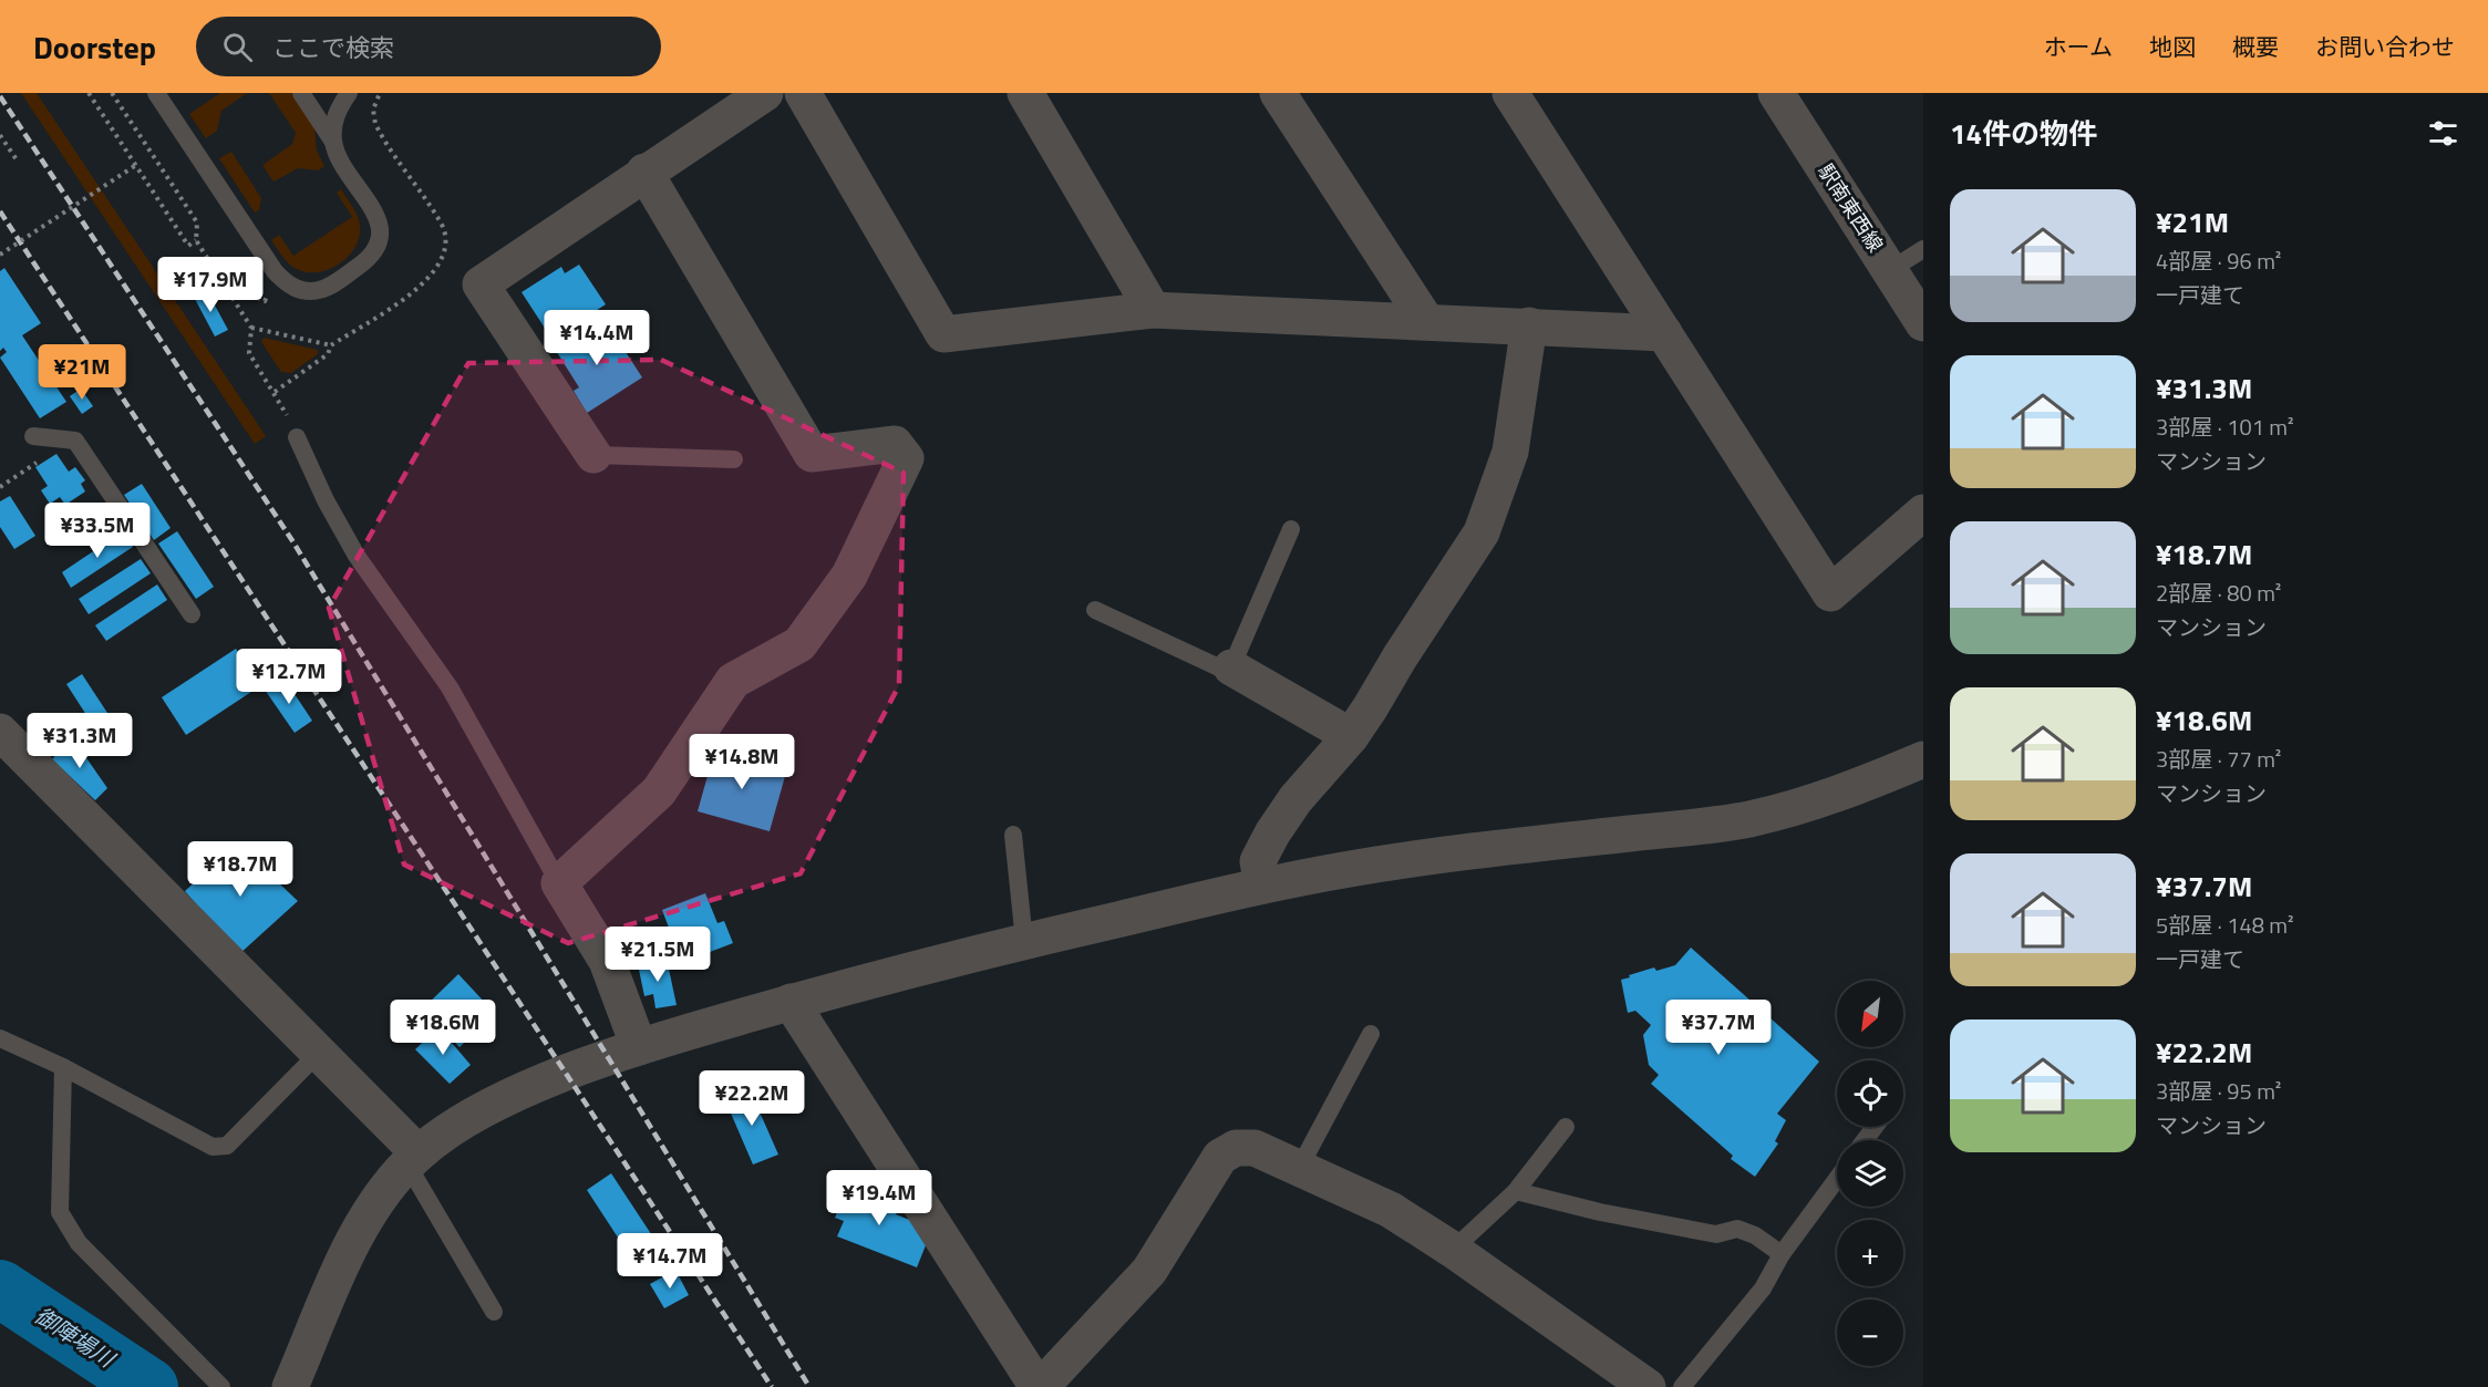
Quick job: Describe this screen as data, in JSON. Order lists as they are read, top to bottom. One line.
{"streets":{"street":["駅南東西線"]},"water":["御陣場川"],"north":"bottom left","page":{"header":"Doorstep","search":"ここで検索","nav":["ホーム","地図","概要","お問い合わせ"],"heading":"14件の物件","list":[{"name":"¥21M","note":"4部屋 · 96 m² · 一戸建て"},{"name":"¥31.3M","note":"3部屋 · 101 m² · マンション"},{"name":"¥18.7M","note":"2部屋 · 80 m² · マンション"},{"name":"¥18.6M","note":"3部屋 · 77 m² · マンション"},{"name":"¥37.7M","note":"5部屋 · 148 m² · 一戸建て"},{"name":"¥22.2M","note":"3部屋 · 95 m² · マンション"}],"price":["¥17.9M","¥14.4M","¥21M","¥33.5M","¥12.7M","¥31.3M","¥14.8M","¥18.7M","¥21.5M","¥18.6M","¥37.7M","¥22.2M","¥19.4M","¥14.7M"],"map_buttons":["+","−"]}}
